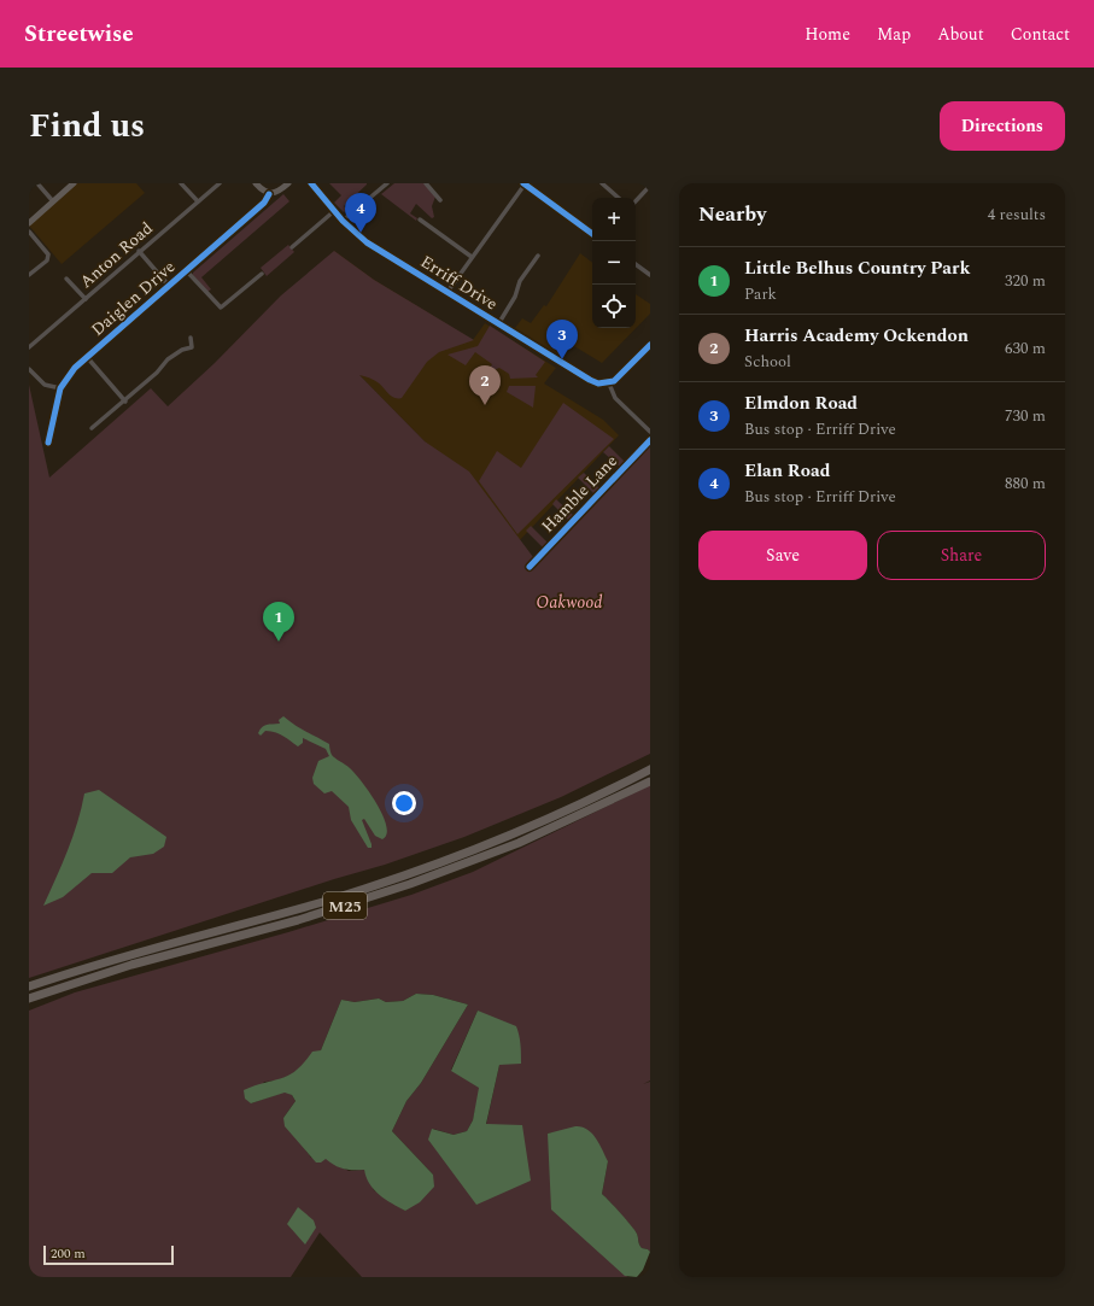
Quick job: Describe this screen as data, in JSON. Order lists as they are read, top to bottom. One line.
{"streets":{"highway":["M25"],"street":["Anton Road","Erriff Drive","Daiglen Drive","Hamble Lane"]},"parks":["Oakwood"],"scale_bar":"200 m","page":{"header":"Streetwise","nav":["Home","Map","About","Contact"],"title":"Find us","buttons":["Directions",["Save","Share"]],"heading":["Nearby","4 results"],"pins":["4","3","2","1"],"map_buttons":["+","−"],"list":[{"mark":"1","name":"Little Belhus Country Park","note":"Park","value":"320 m"},{"mark":"2","name":"Harris Academy Ockendon","note":"School","value":"630 m"},{"mark":"3","name":"Elmdon Road","note":"Bus stop · Erriff Drive","value":"730 m"},{"mark":"4","name":"Elan Road","note":"Bus stop · Erriff Drive","value":"880 m"}],"scale":"200 m"}}
